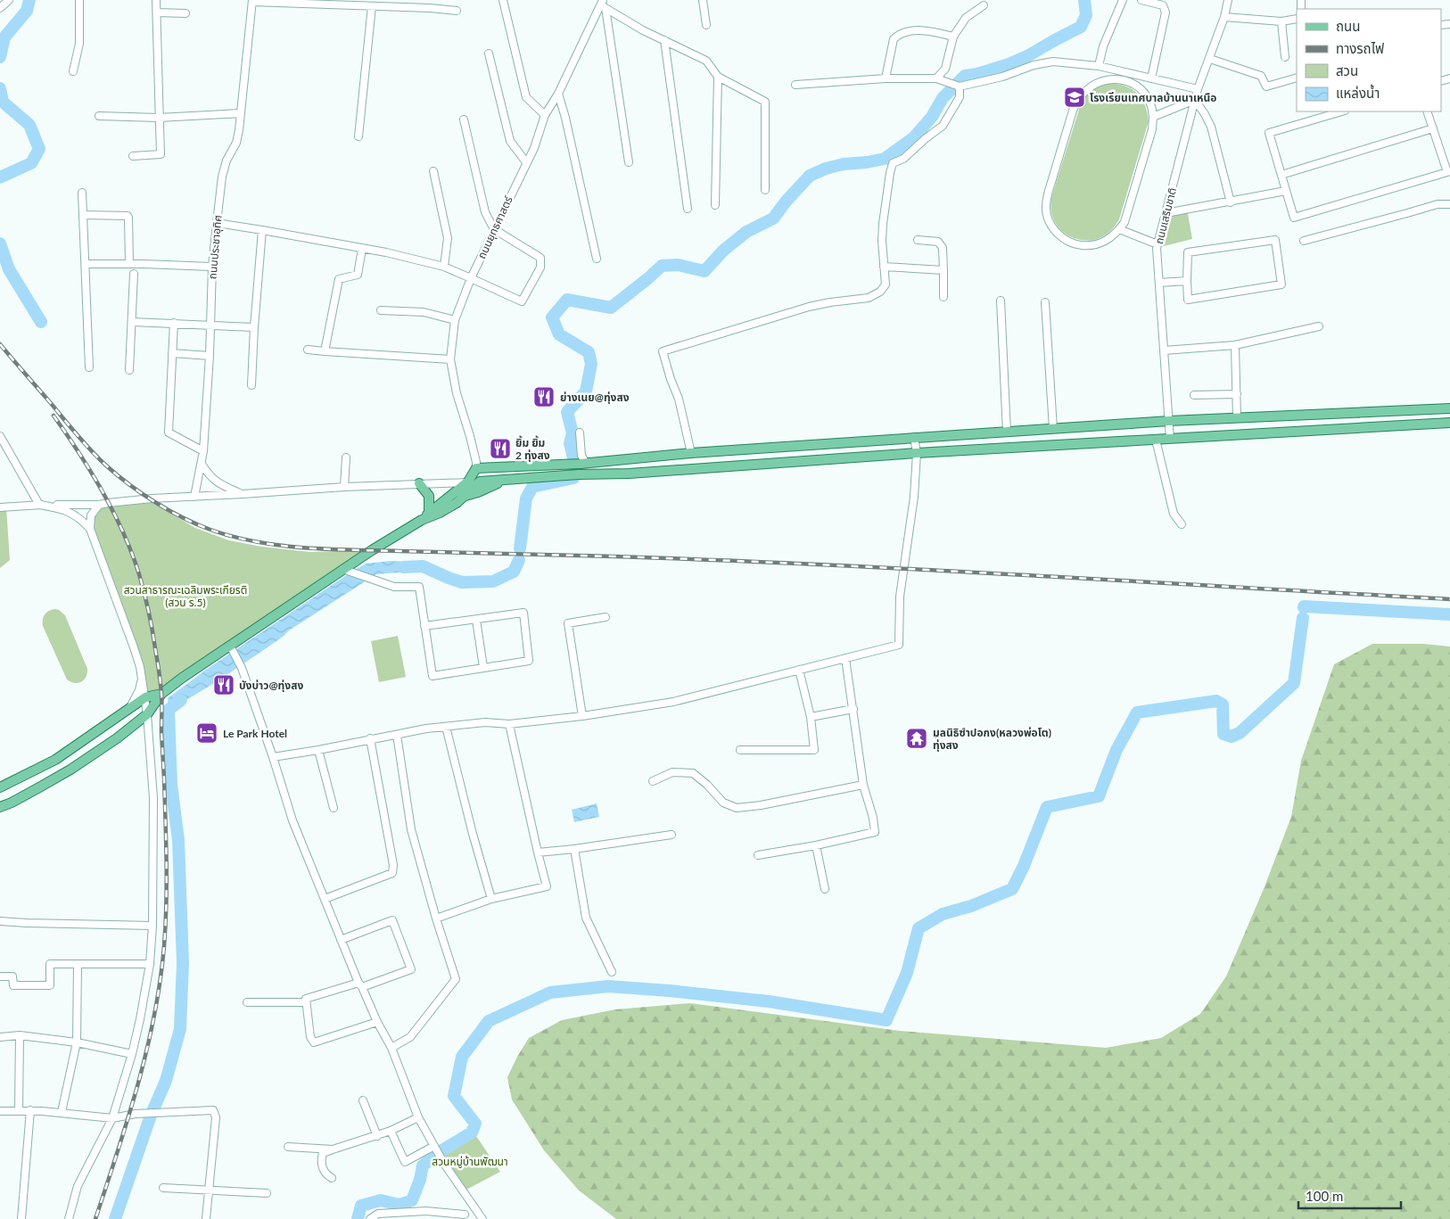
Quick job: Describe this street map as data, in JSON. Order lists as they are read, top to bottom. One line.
{"streets":{"street":["ถนนเสริมชาติ","ถนนยุทธศาสตร์","ถนนประชาอุทิศ"]},"parks":["สวนสาธารณะเฉลิมพระเกียรติ (สวน ร.5)","สวนหมู่บ้านพัฒนา"],"places":{"school or university":["โรงเรียนเทศบาลบ้านนาเหนือ"],"restaurant":["ย่างเนย@ทุ่งสง","ยิ้ม ยิ้ม 2 ทุ่งสง","บังบ่าว@ทุ่งสง"],"hotel":["Le Park Hotel"],"temple":["มูลนิธิซำปอกง(หลวงพ่อโต) ทุ่งสง"]},"legend":["ถนน","ทางรถไฟ","สวน","แหล่งน้ำ"],"scale_bar":"100 m"}
